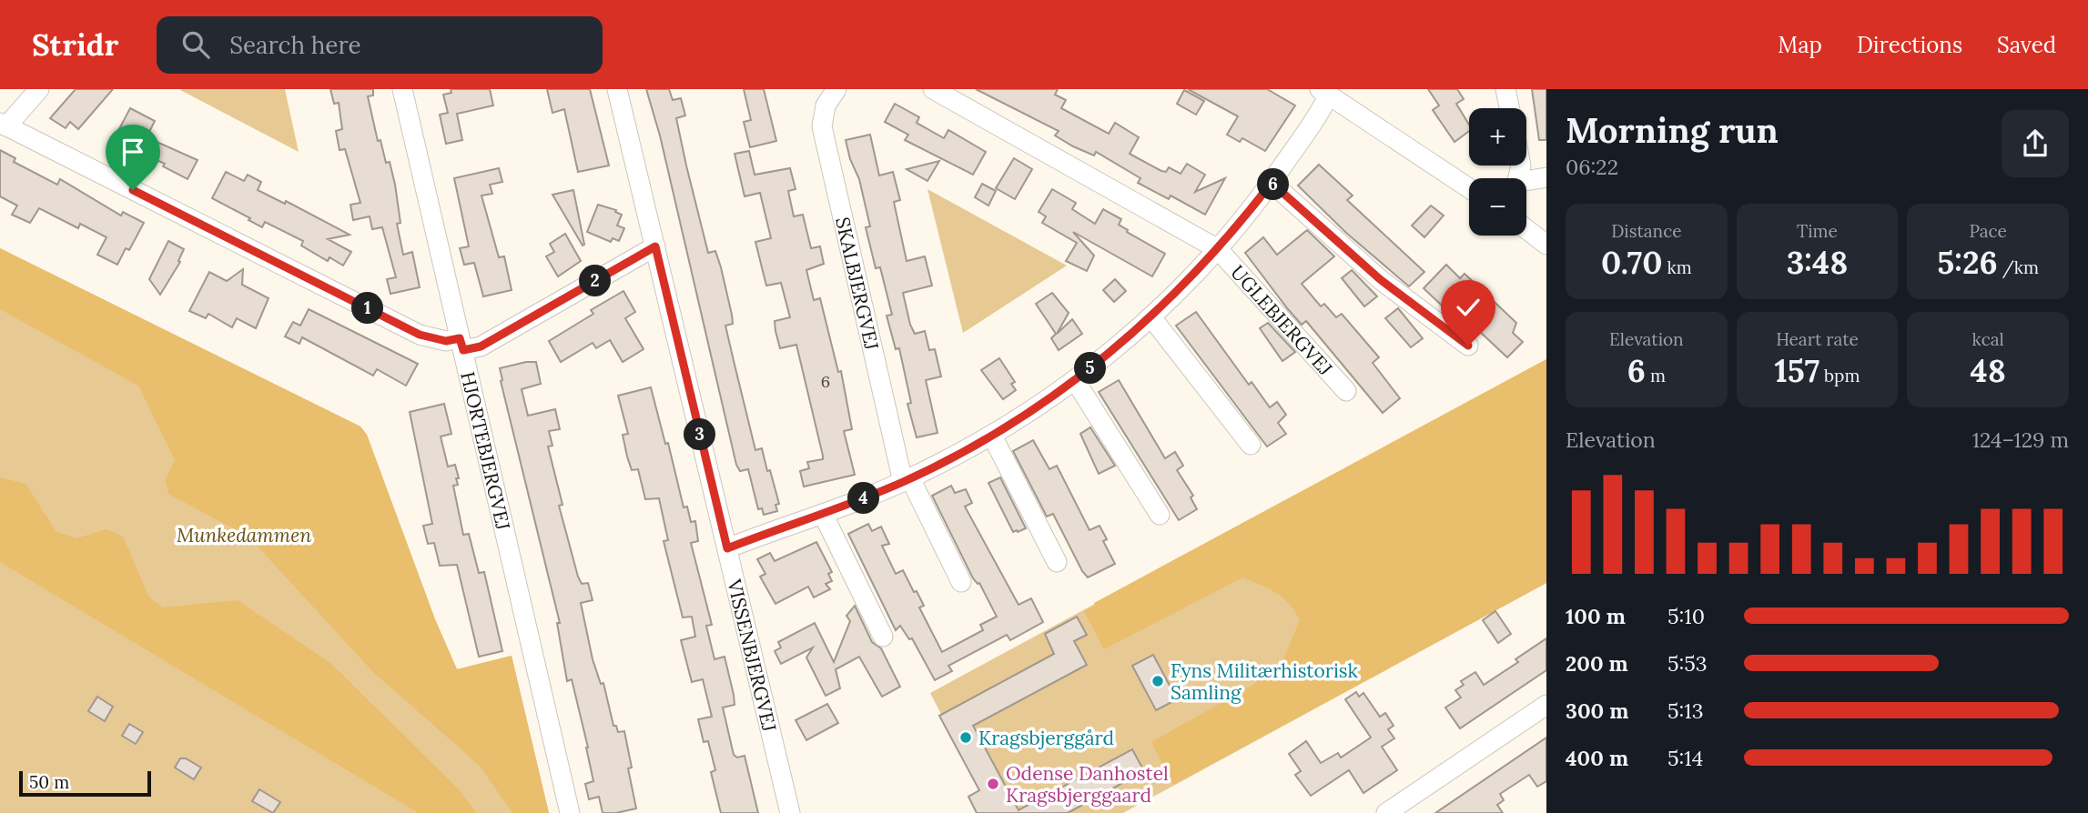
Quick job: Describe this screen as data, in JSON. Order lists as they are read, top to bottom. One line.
{"streets":{"street":["SKALBJERGVEJ","UGLEBJERGVEJ","HJORTEBJERGVEJ","VISSENBJERGVEJ"]},"crossings":[["SKALBJERGVEJ","UGLEBJERGVEJ"],["UGLEBJERGVEJ","VISSENBJERGVEJ"]],"parks":["Munkedammen"],"places":["Fyns Militærhistorisk Samling","Kragsbjerggård","Odense Danhostel Kragsbjerggaard"],"house_numbers":["6"],"scale_bar":"50 m","page":{"header":"Stridr","search":"Search here","nav":["Map","Directions","Saved"],"heading":["Morning run","06:22"],"map_buttons":["+","−"],"pins":["6","2","1","5","3","4"],"stats":[["Distance","0.70 km"],["Time","3:48"],["Pace","5:26 /km"],["Elevation","6 m"],["Heart rate","157 bpm"],["kcal","48"]],"chart":["Elevation","124–129 m"],"list":[{"name":"100 m","note":"5:10"},{"name":"200 m","note":"5:53"},{"name":"300 m","note":"5:13"},{"name":"400 m","note":"5:14"}],"scale":"50 m"}}
